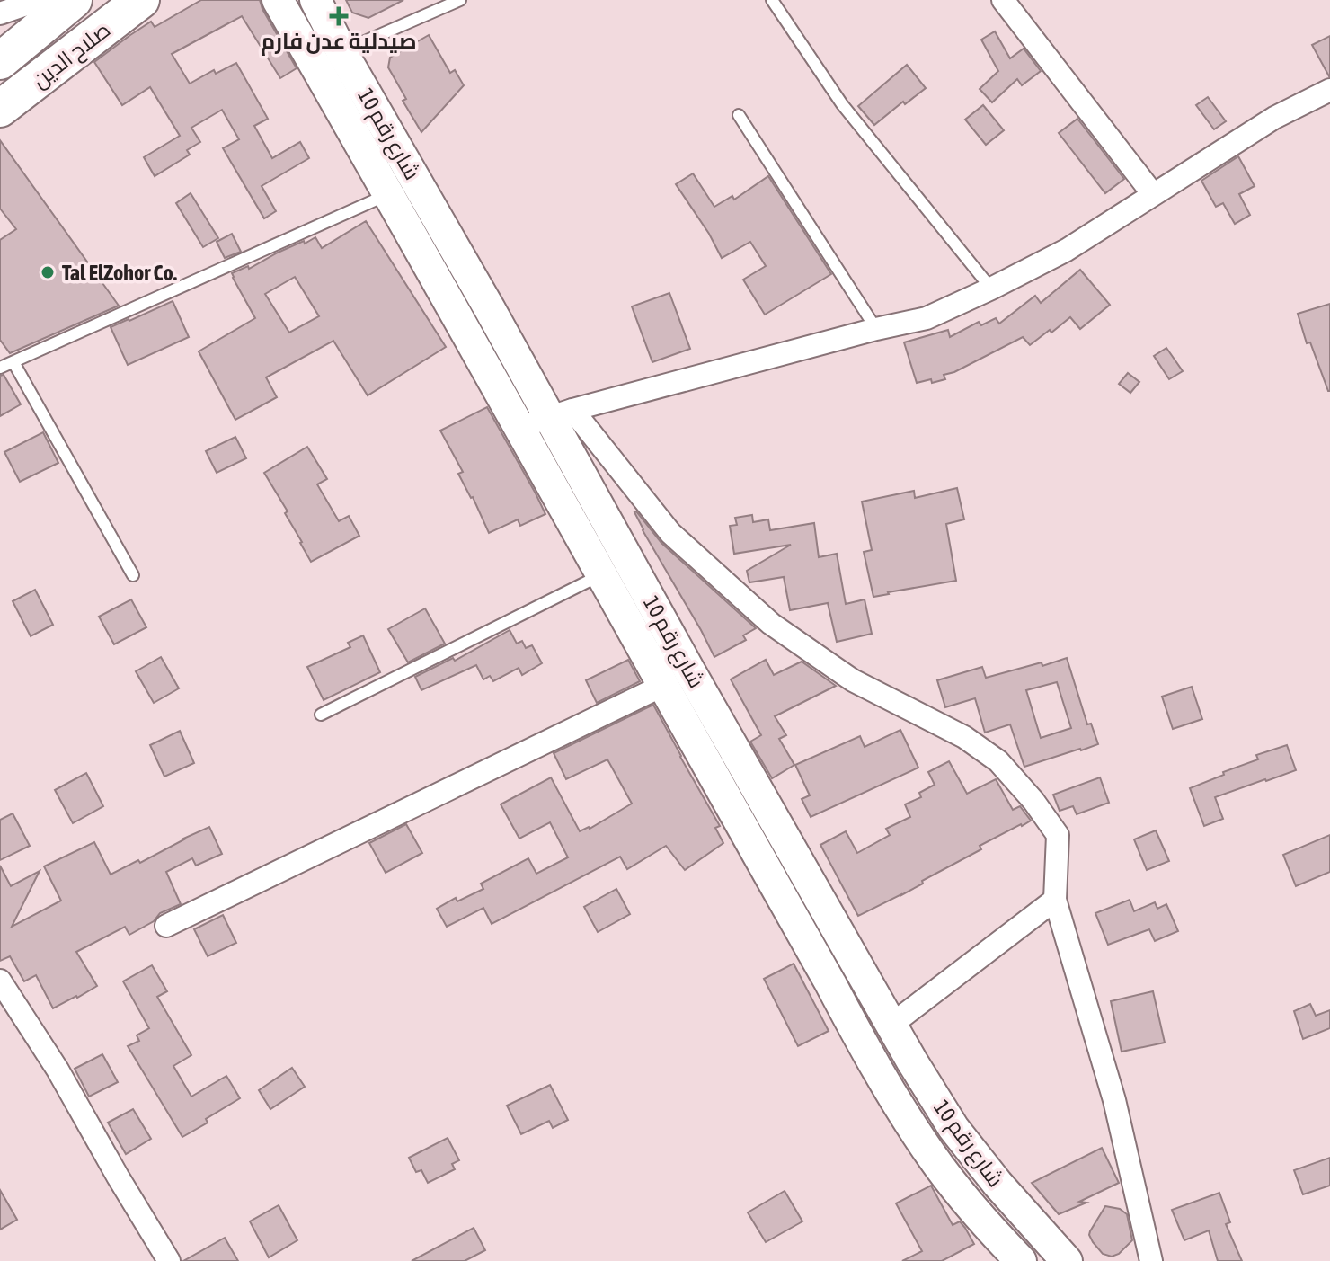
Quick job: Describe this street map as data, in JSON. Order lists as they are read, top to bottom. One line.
{"streets":{"highway":["صلاح الدين"],"main road":["شارع رقم 10"]},"places":{"health":["صيدلية عدن فارم"],"other":["Tal ElZohor Co."]}}
